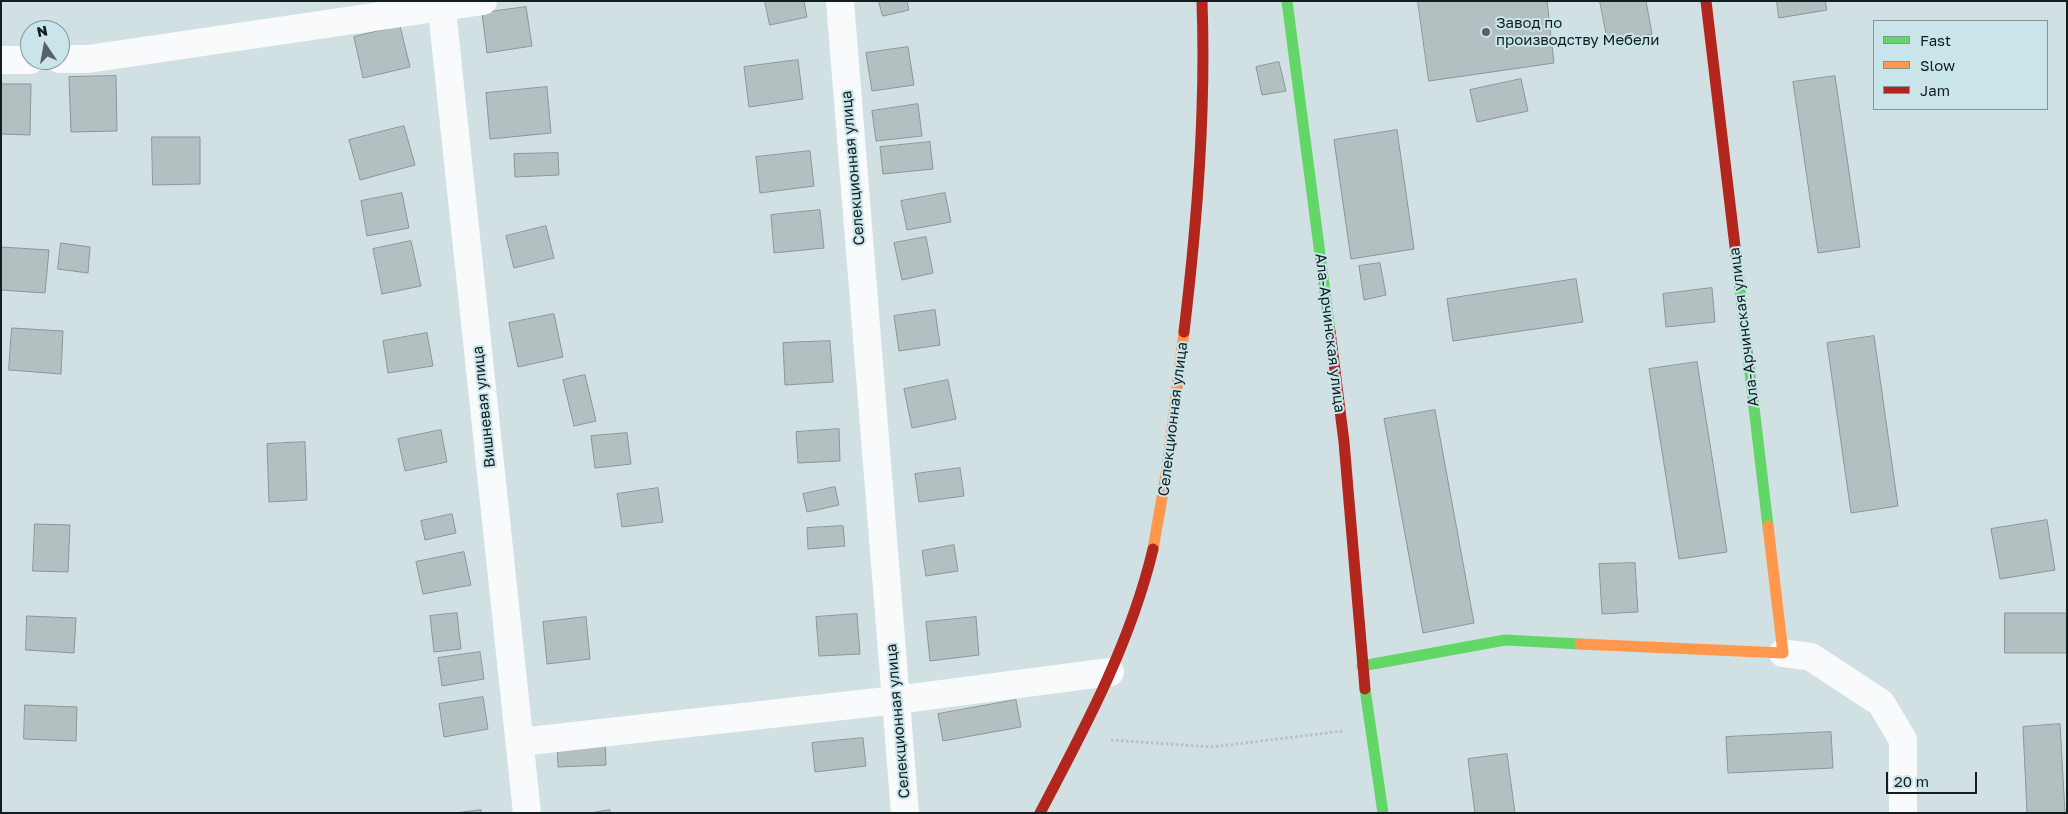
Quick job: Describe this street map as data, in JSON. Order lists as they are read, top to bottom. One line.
{"streets":{"street":["Селекционная улица","Ала-Арчинская улица","Вишневая улица"]},"places":["Завод по производству Мебели"],"legend":["Fast","Slow","Jam"],"scale_bar":"20 m","north":"top"}
